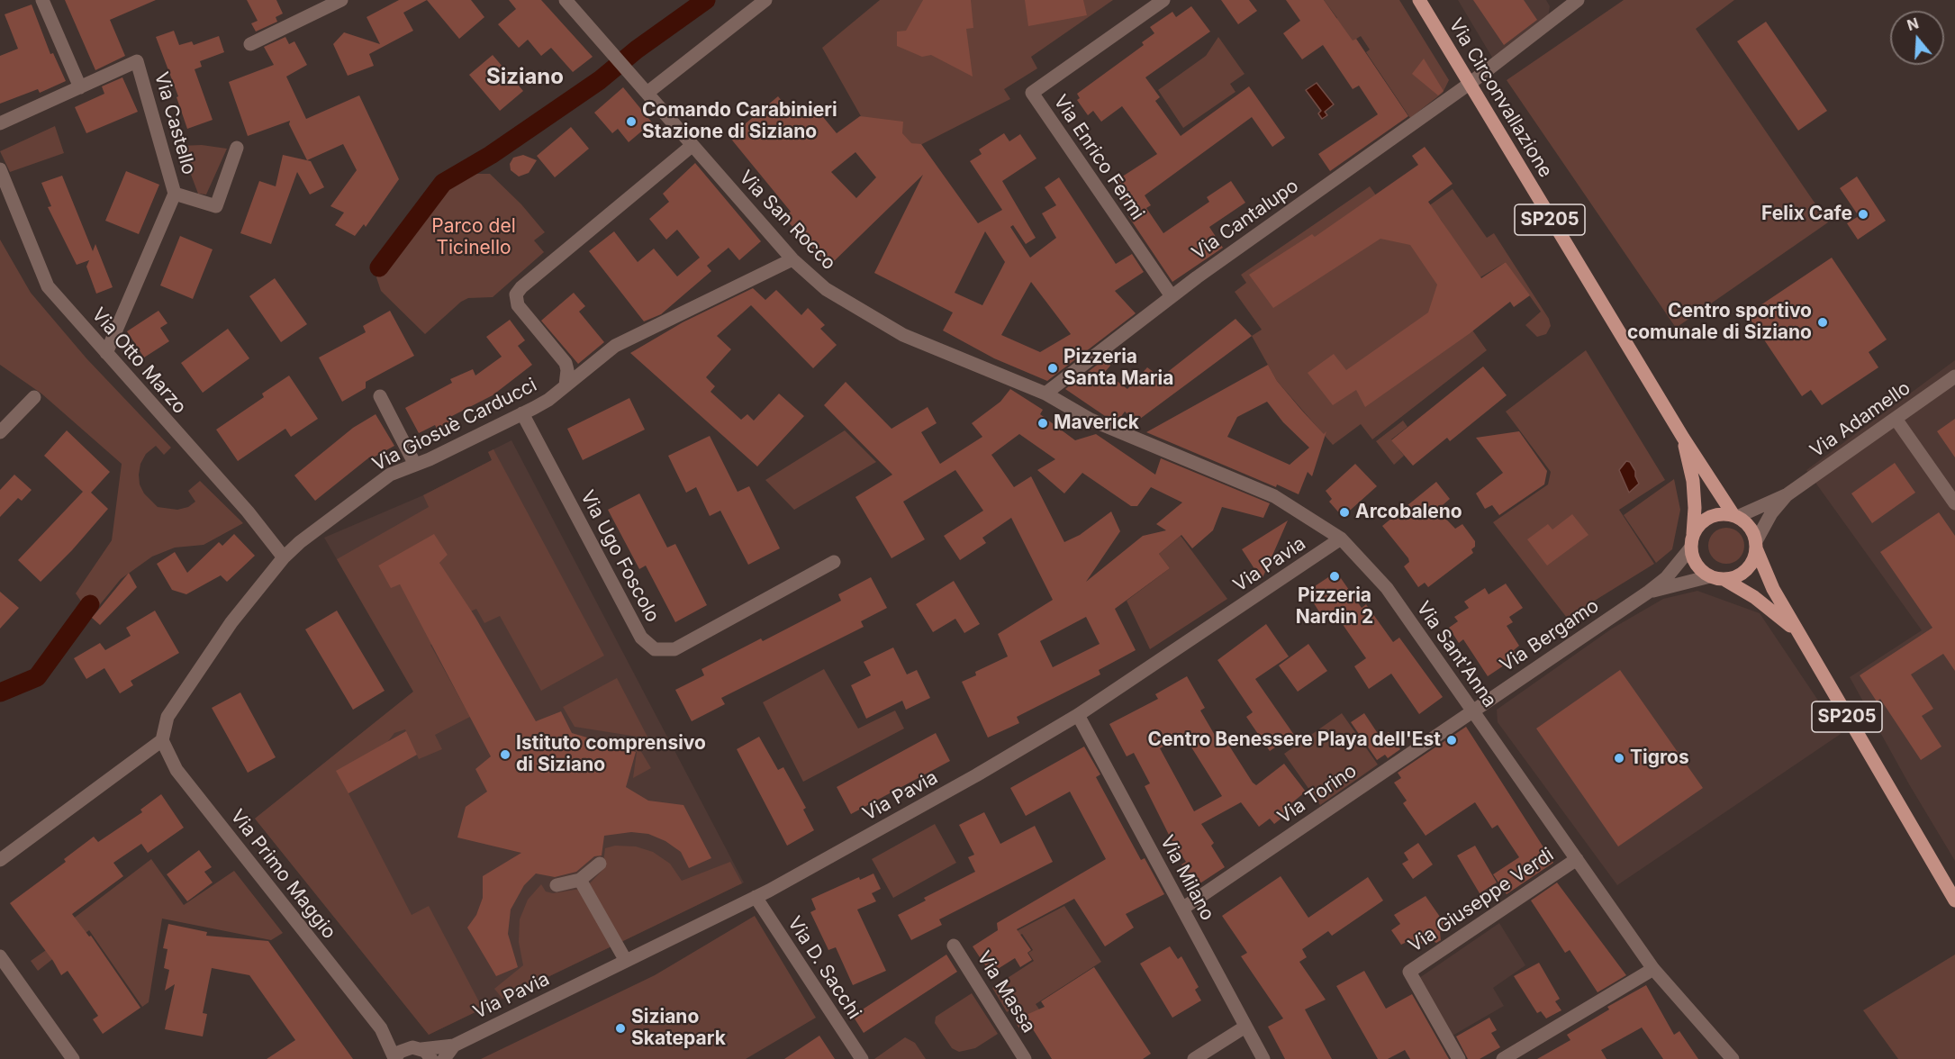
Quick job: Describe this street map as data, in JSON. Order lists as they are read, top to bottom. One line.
{"streets":{"main road":["Via Circonvallazione","SP205"],"street":["Via Castello","Via Enrico Fermi","Via Cantalupo","Via San Rocco","Via Otto Marzo","Via Adamello","Via Giosuè Carducci","Via Ugo Foscolo","Via Pavia","Via Bergamo","Via Sant'Anna","Via Torino","Via Primo Maggio","Via Milano","Via Giuseppe Verdi","Via D. Sacchi","Via Massa"]},"crossings":[["Via Circonvallazione","Via Cantalupo"],["Via Circonvallazione","SP205"],["Via Castello","Via Otto Marzo"],["Via Enrico Fermi","Via Cantalupo"],["Via Cantalupo","Via San Rocco"],["Via Cantalupo","Via Sant'Anna"],["SP205","Via Bergamo"],["Via San Rocco","Via Giosuè Carducci"],["Via San Rocco","Via Sant'Anna"],["Via Otto Marzo","Via Giosuè Carducci"],["Via Giosuè Carducci","Via Ugo Foscolo"],["Via Giosuè Carducci","Via Primo Maggio"],["Via Pavia","Via Sant'Anna"],["Via Pavia","Via Primo Maggio"],["Via Pavia","Via Milano"],["Via Pavia","Via D. Sacchi"],["Via Bergamo","Via Sant'Anna"],["Via Bergamo","Via Torino"],["Via Sant'Anna","Via Torino"],["Via Sant'Anna","Via Giuseppe Verdi"],["Via Torino","Via Milano"]],"districts":["Siziano"],"parks":["Parco del Ticinello"],"places":["Comando Carabinieri Stazione di Siziano","Felix Cafe","Centro sportivo comunale di Siziano","Pizzeria Santa Maria","Maverick","Arcobaleno","Pizzeria Nardin 2","Centro Benessere Playa dell'Est","Istituto comprensivo di Siziano","Tigros","Siziano Skatepark"],"north":"top"}
